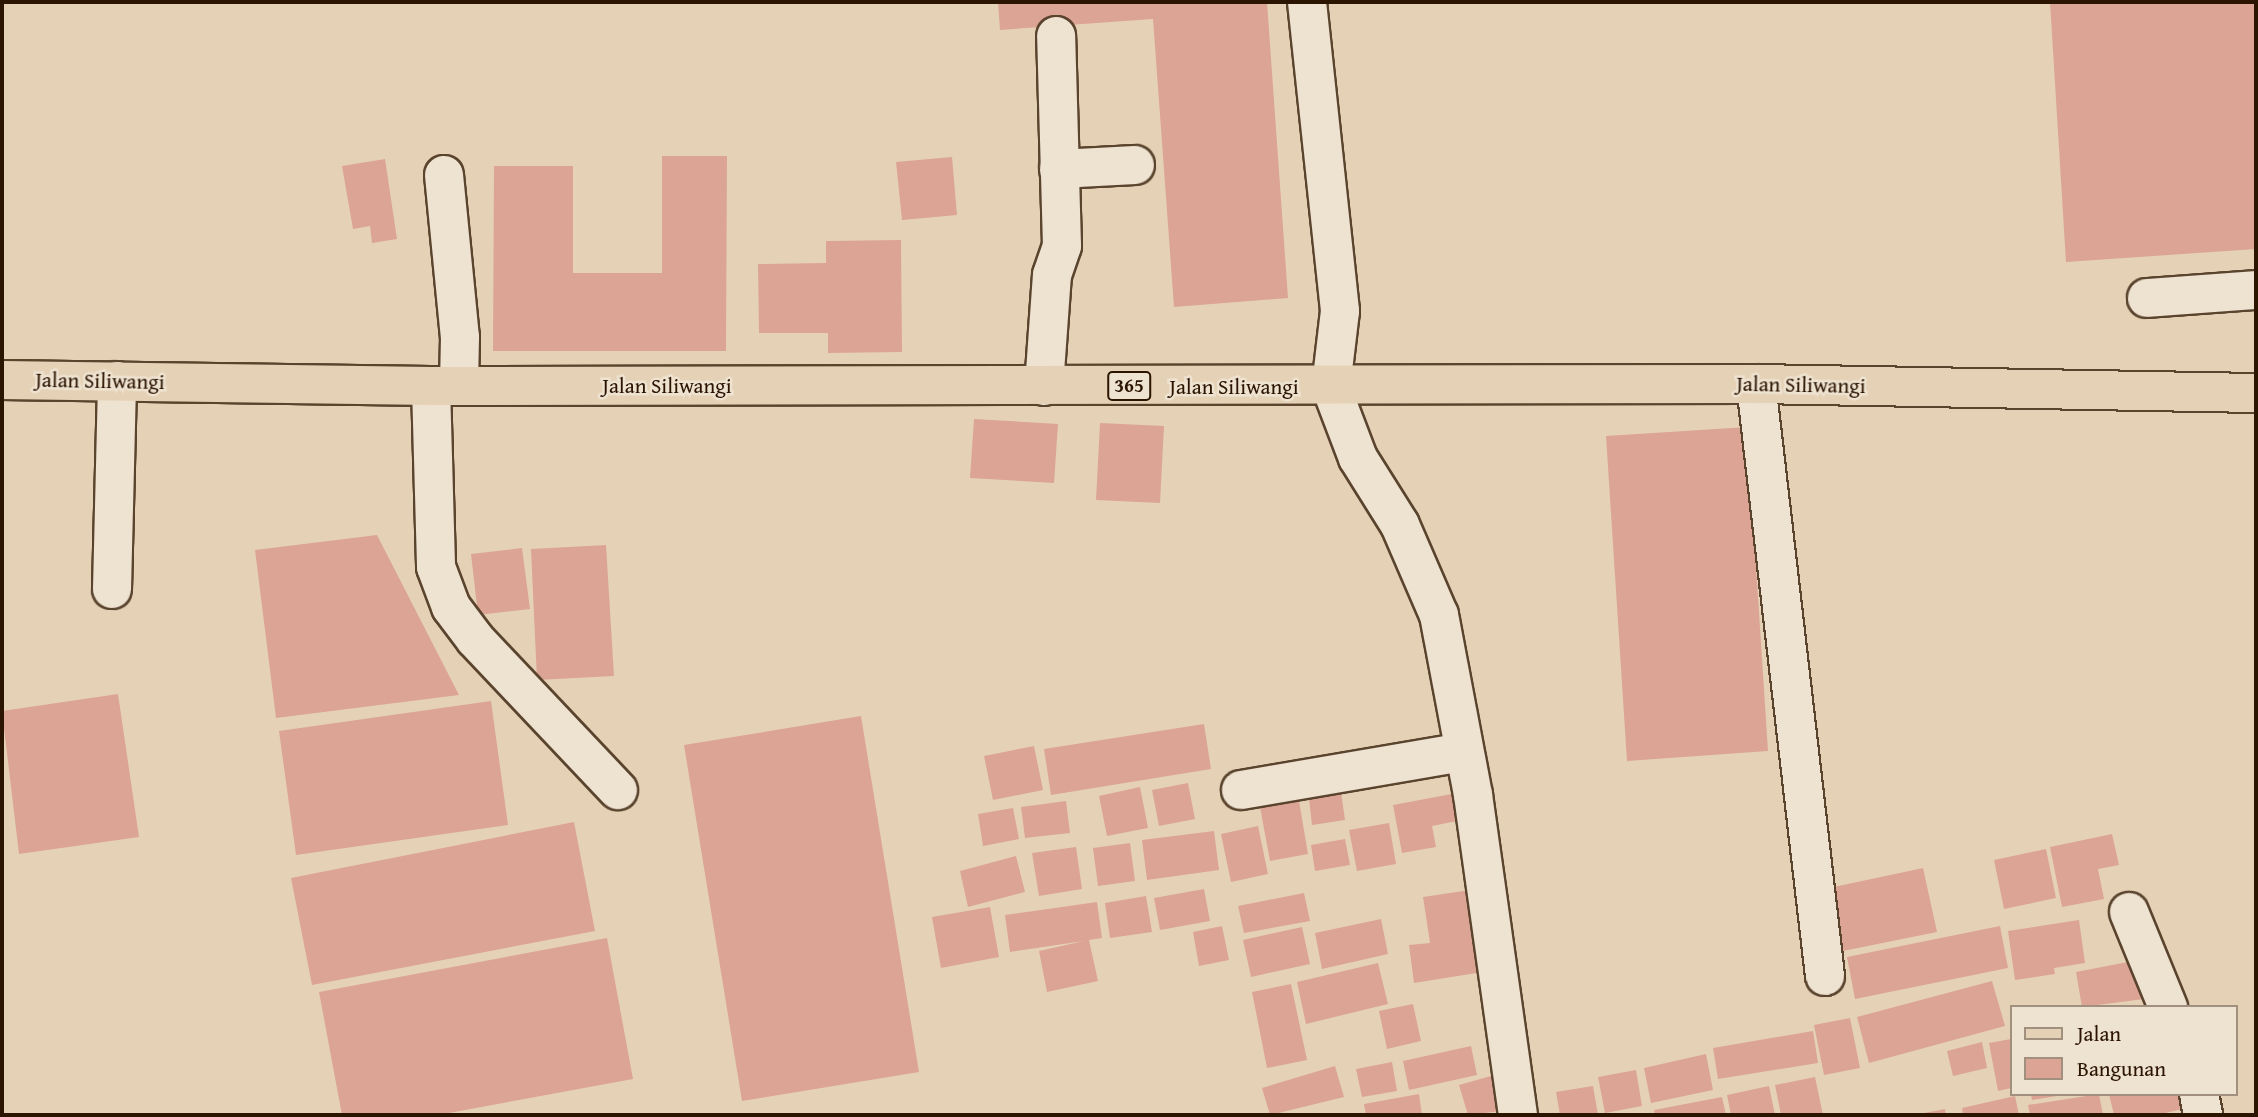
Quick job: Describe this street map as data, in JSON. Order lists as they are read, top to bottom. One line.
{"streets":{"main road":["Jalan Siliwangi","365"]},"legend":["Jalan","Bangunan"]}
